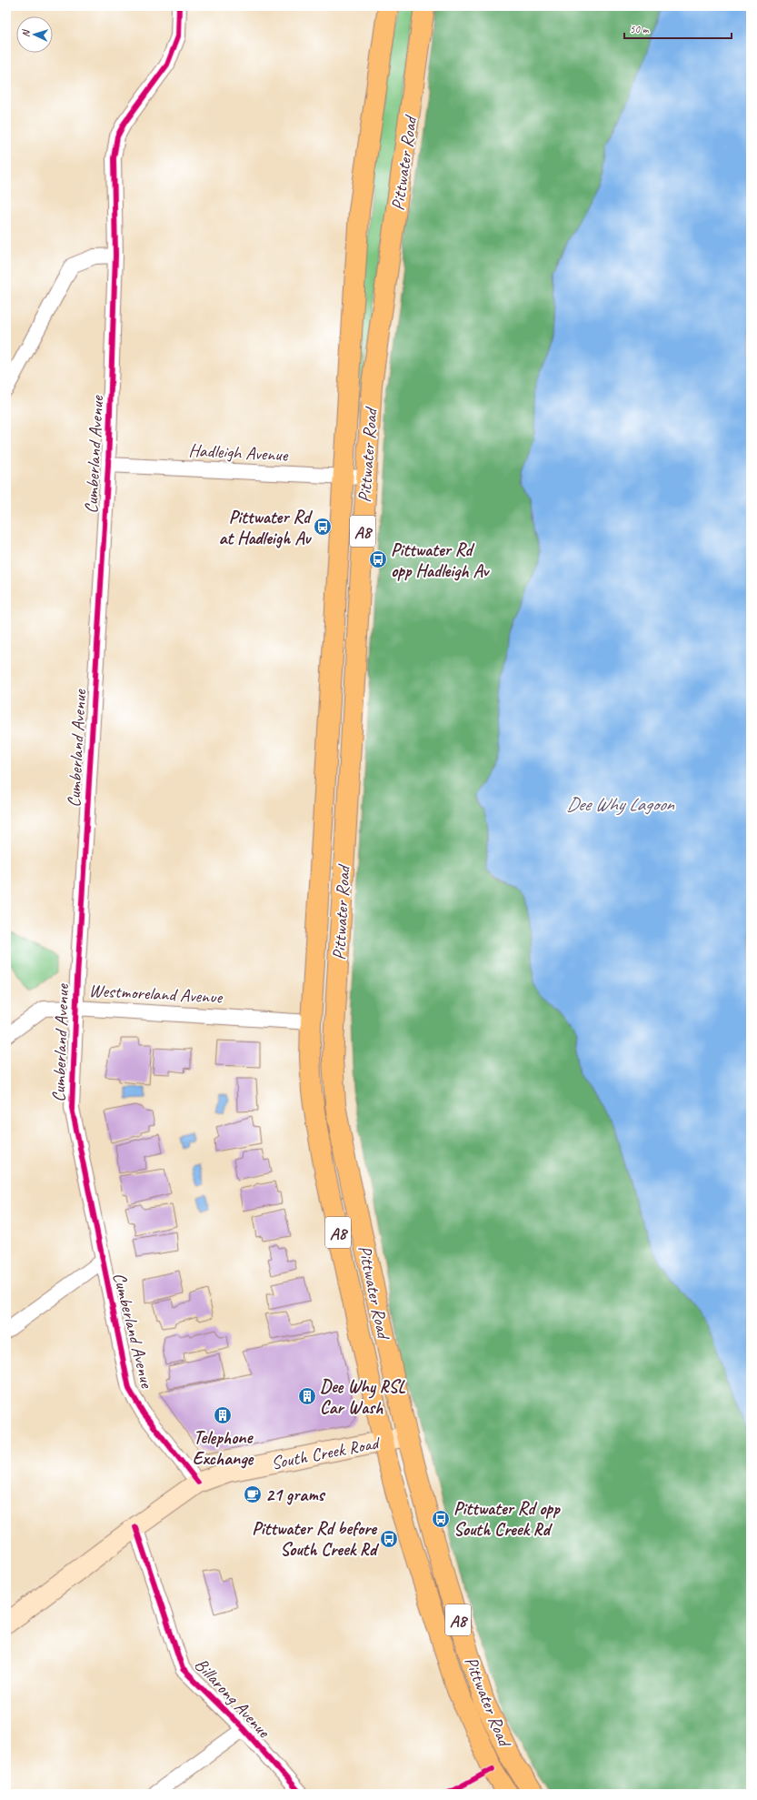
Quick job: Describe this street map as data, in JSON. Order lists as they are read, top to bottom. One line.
{"streets":{"highway":["Pittwater Road","A8"],"main road":["South Creek Road"],"street":["Hadleigh Avenue","Cumberland Avenue","Westmoreland Avenue","Billarong Avenue"]},"crossings":[["Pittwater Road","Hadleigh Avenue"],["Pittwater Road","Westmoreland Avenue"],["Pittwater Road","South Creek Road"],["Hadleigh Avenue","Cumberland Avenue"],["Cumberland Avenue","Westmoreland Avenue"],["Cumberland Avenue","South Creek Road"],["South Creek Road","Billarong Avenue"]],"water":["Dee Why Lagoon"],"places":{"bus stop":["Pittwater Rd at Hadleigh Av","Pittwater Rd opp Hadleigh Av","Pittwater Rd opp South Creek Rd","Pittwater Rd before South Creek Rd"],"building":["Dee Why RSL Car Wash","Telephone Exchange"],"cafe":["21 grams"]},"scale_bar":"50 m","north":"left"}
